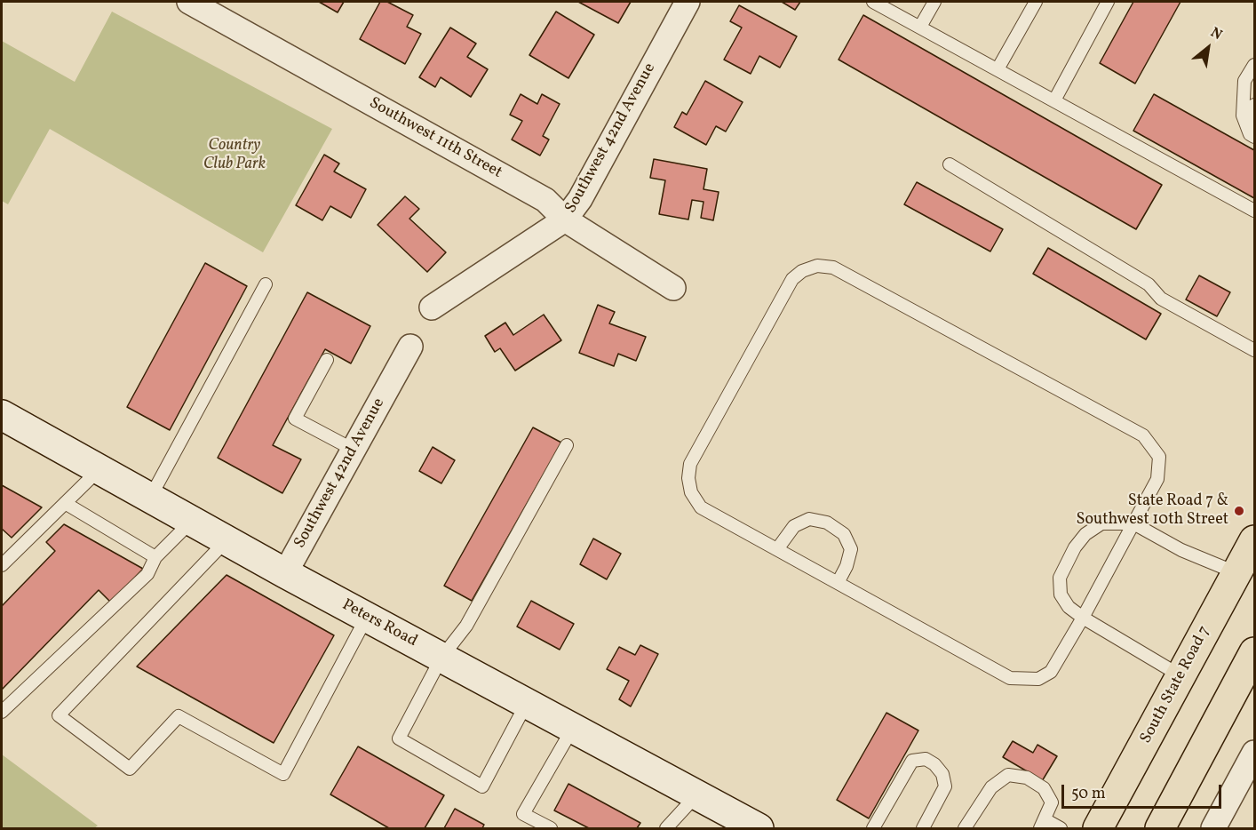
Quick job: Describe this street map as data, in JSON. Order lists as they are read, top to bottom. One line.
{"streets":{"main road":["South State Road 7"],"street":["Southwest 11th Street","Southwest 42nd Avenue","Peters Road"]},"crossings":[["Southwest 11th Street","Southwest 42nd Avenue"],["Southwest 42nd Avenue","Peters Road"]],"parks":["Country Club Park"],"places":["State Road 7 & Southwest 10th Street"],"scale_bar":"50 m","north":"top right"}
